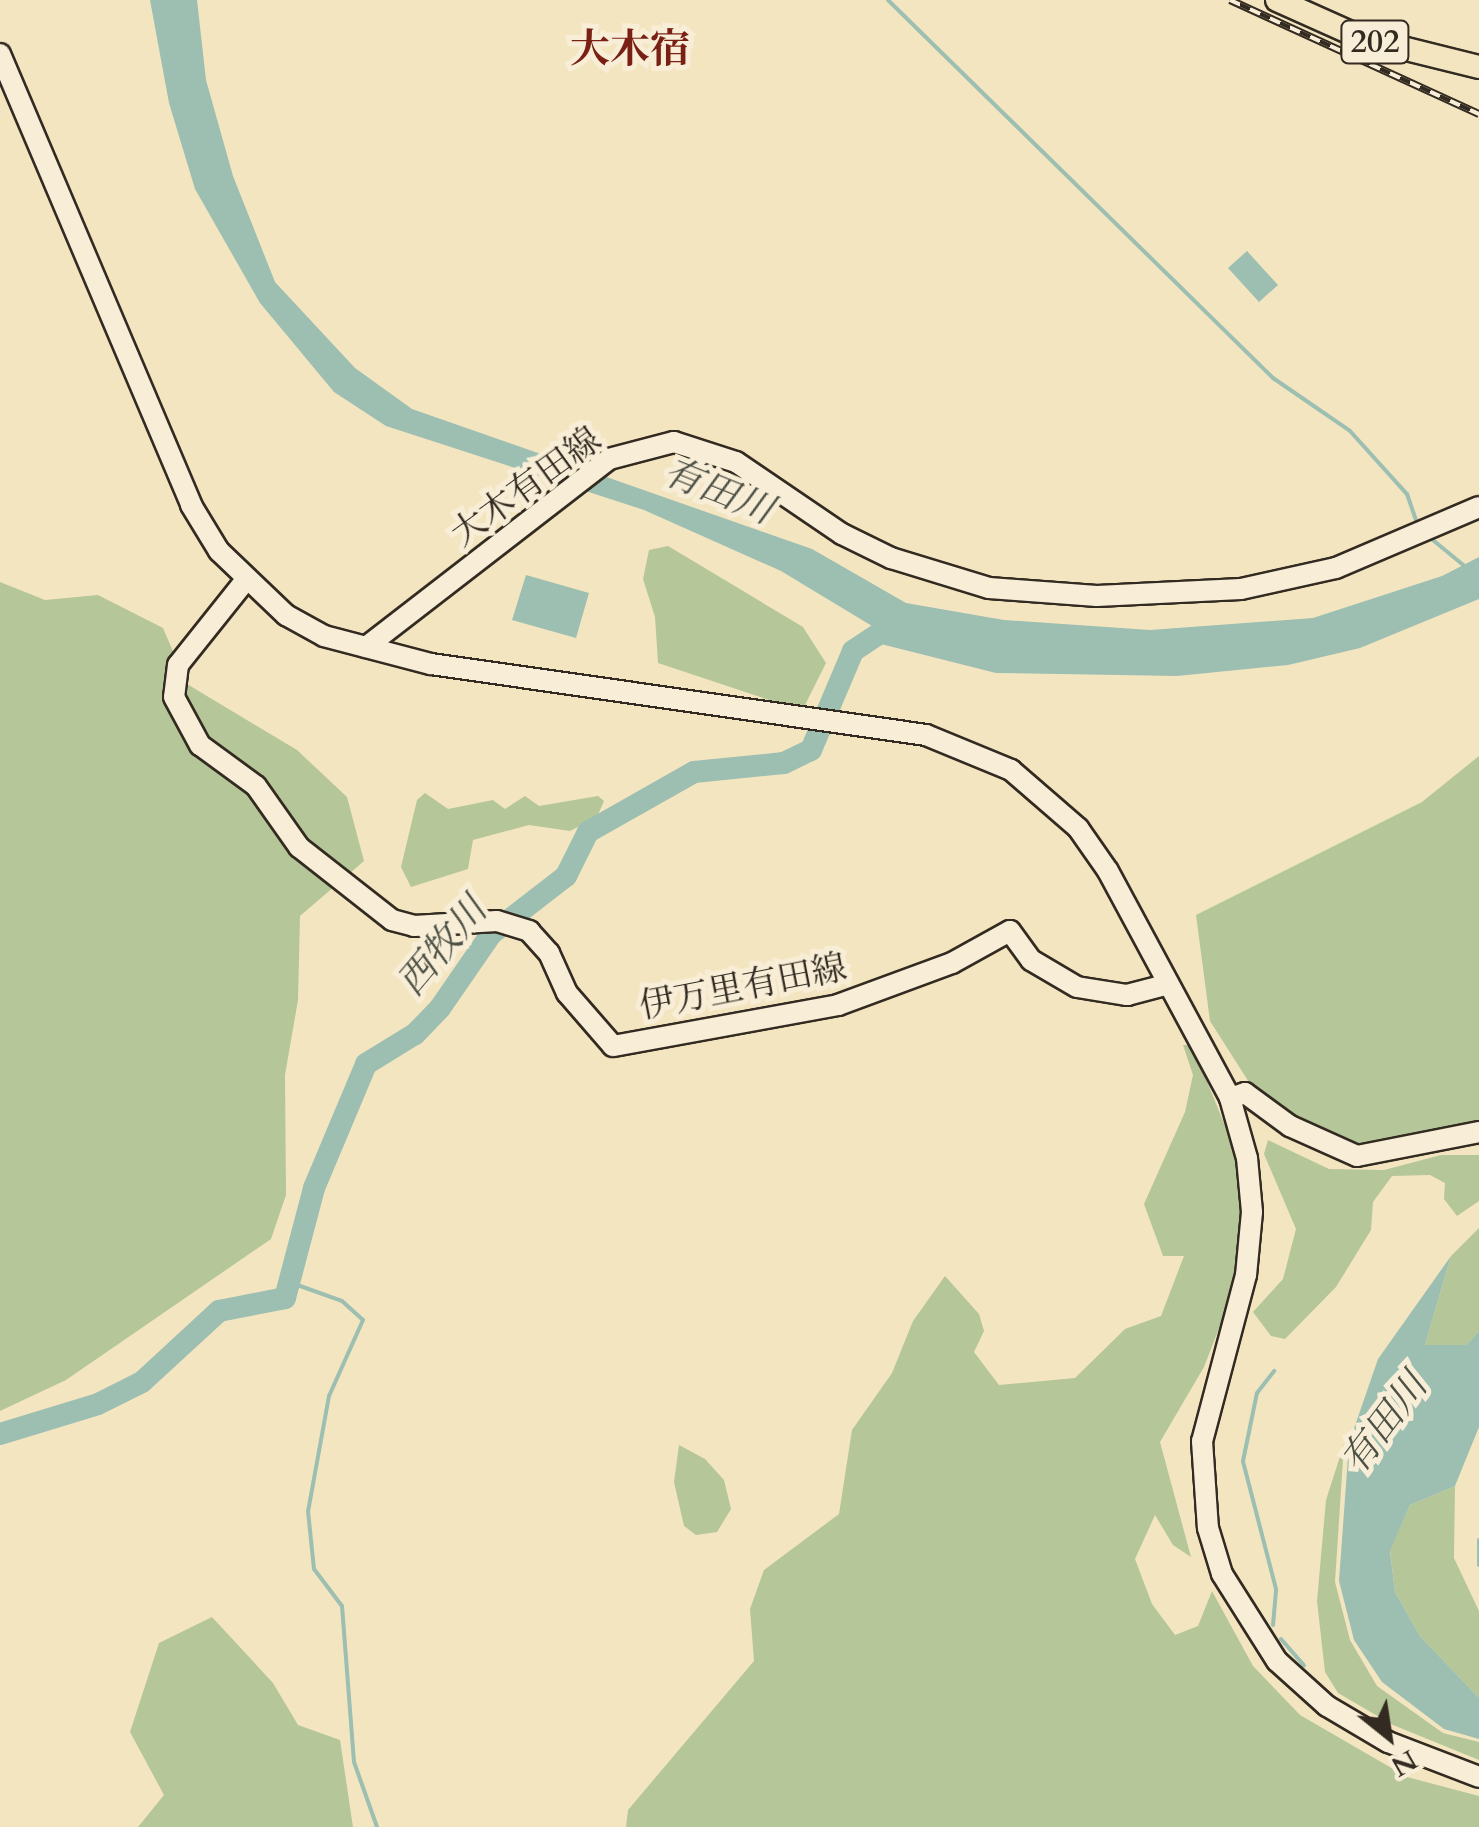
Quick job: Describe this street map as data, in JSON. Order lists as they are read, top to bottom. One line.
{"streets":{"highway":["202"],"main road":["大木有田線","伊万里有田線"]},"districts":["大木宿"],"water":["有田川","西牧川"],"north":"bottom right"}
